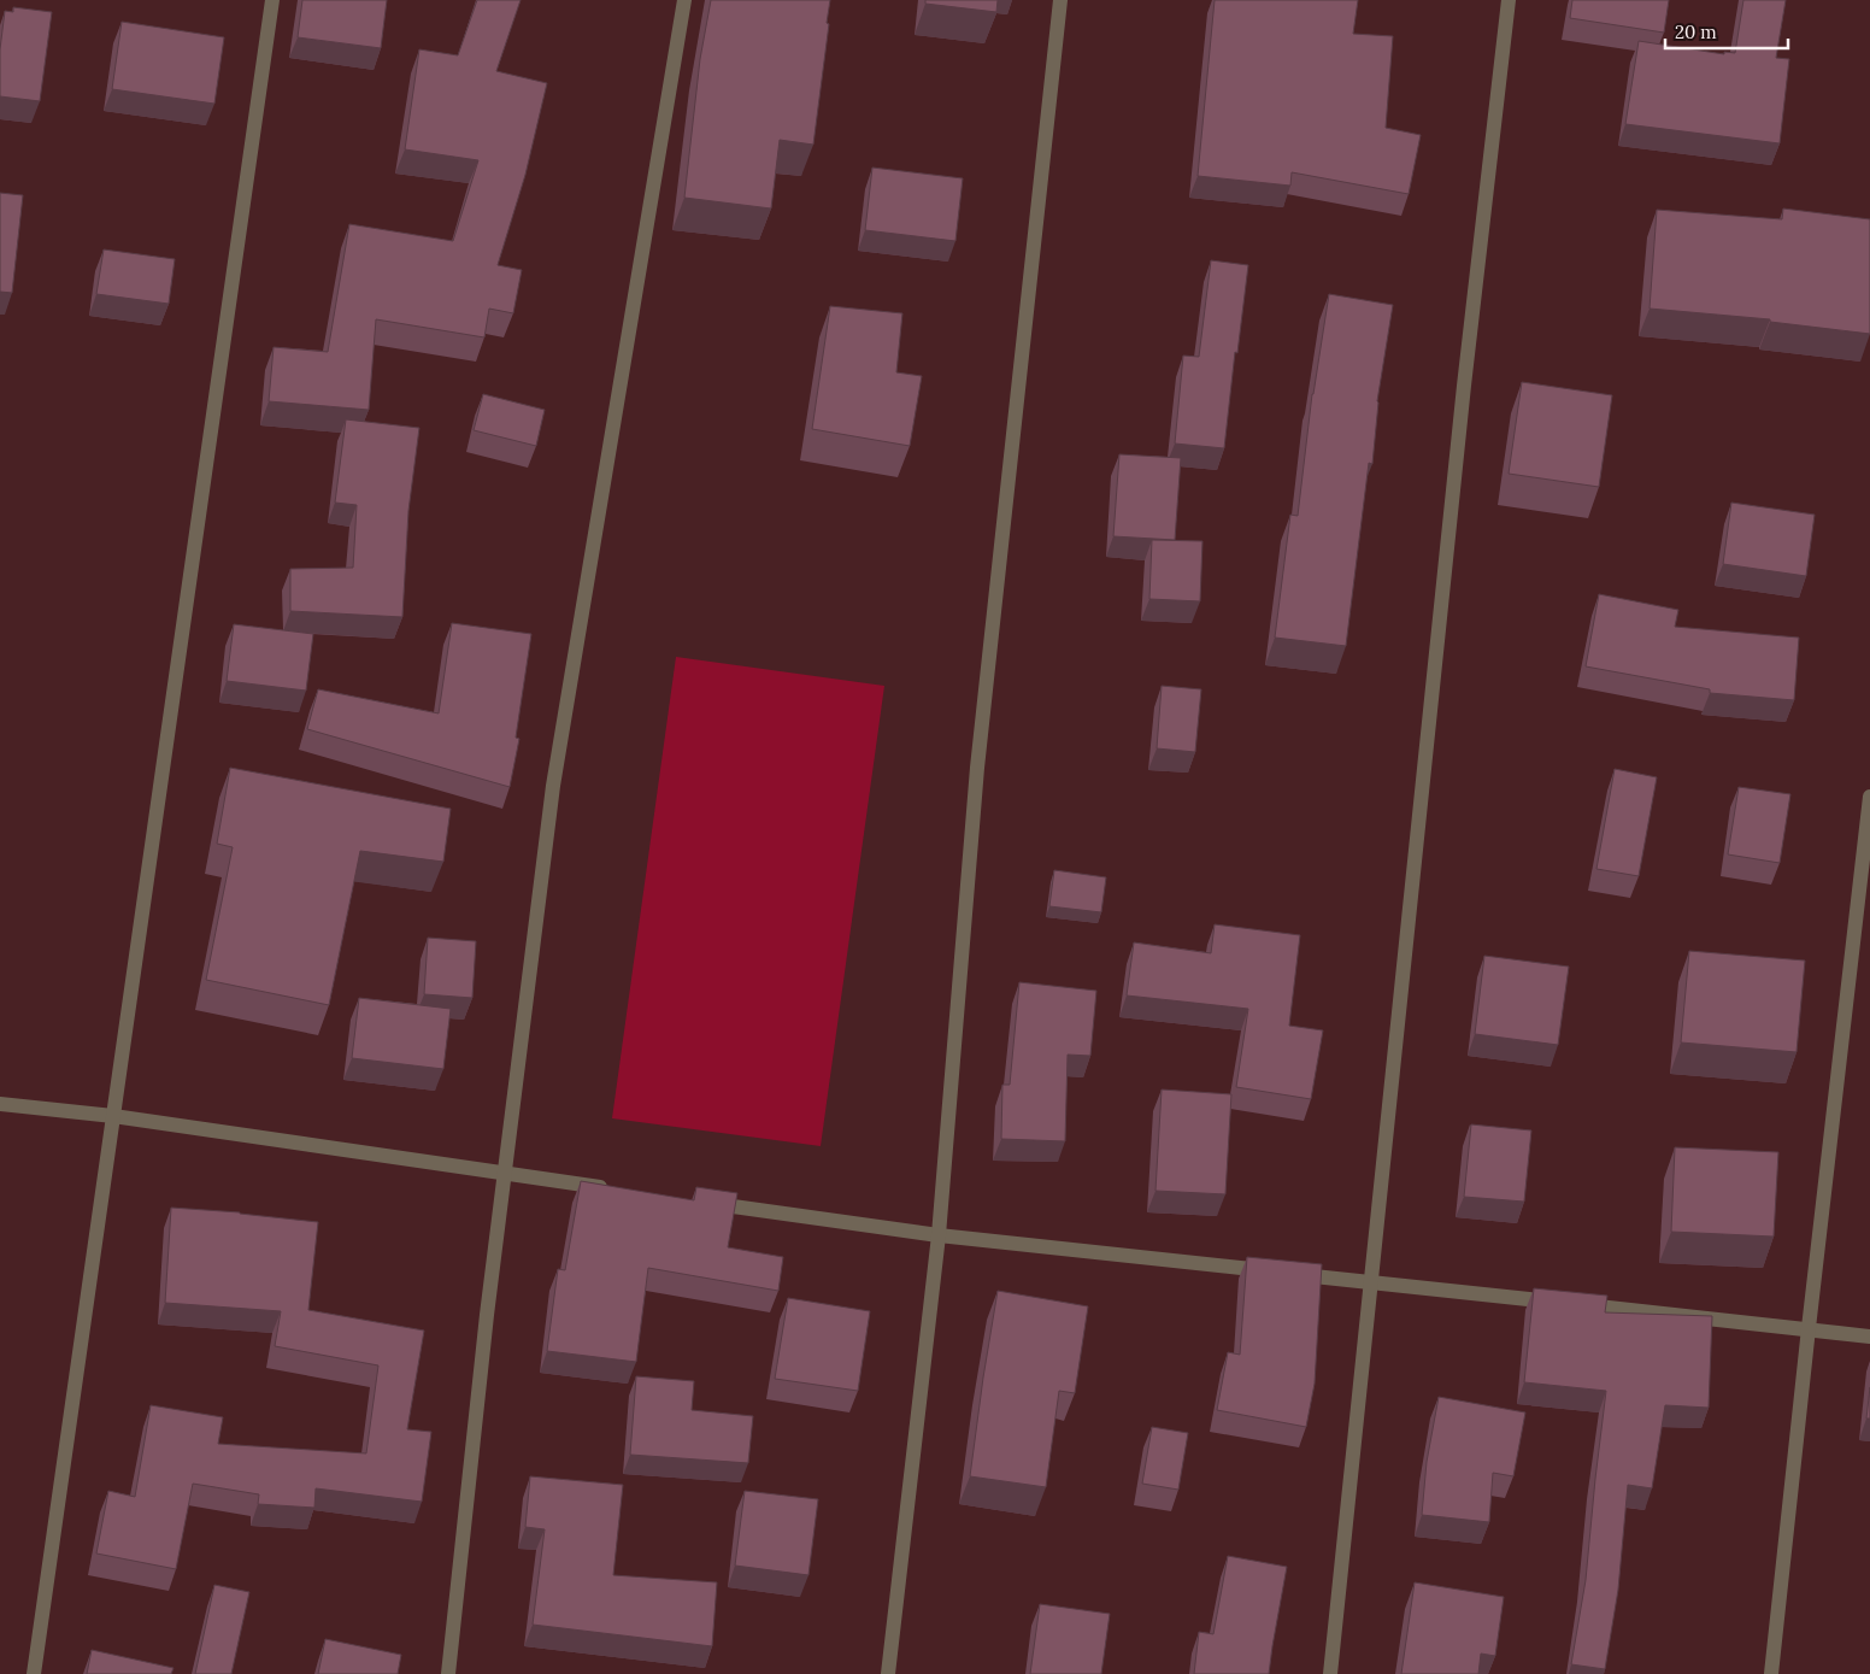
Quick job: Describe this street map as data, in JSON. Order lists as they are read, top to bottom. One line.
{"scale_bar":"20 m"}
